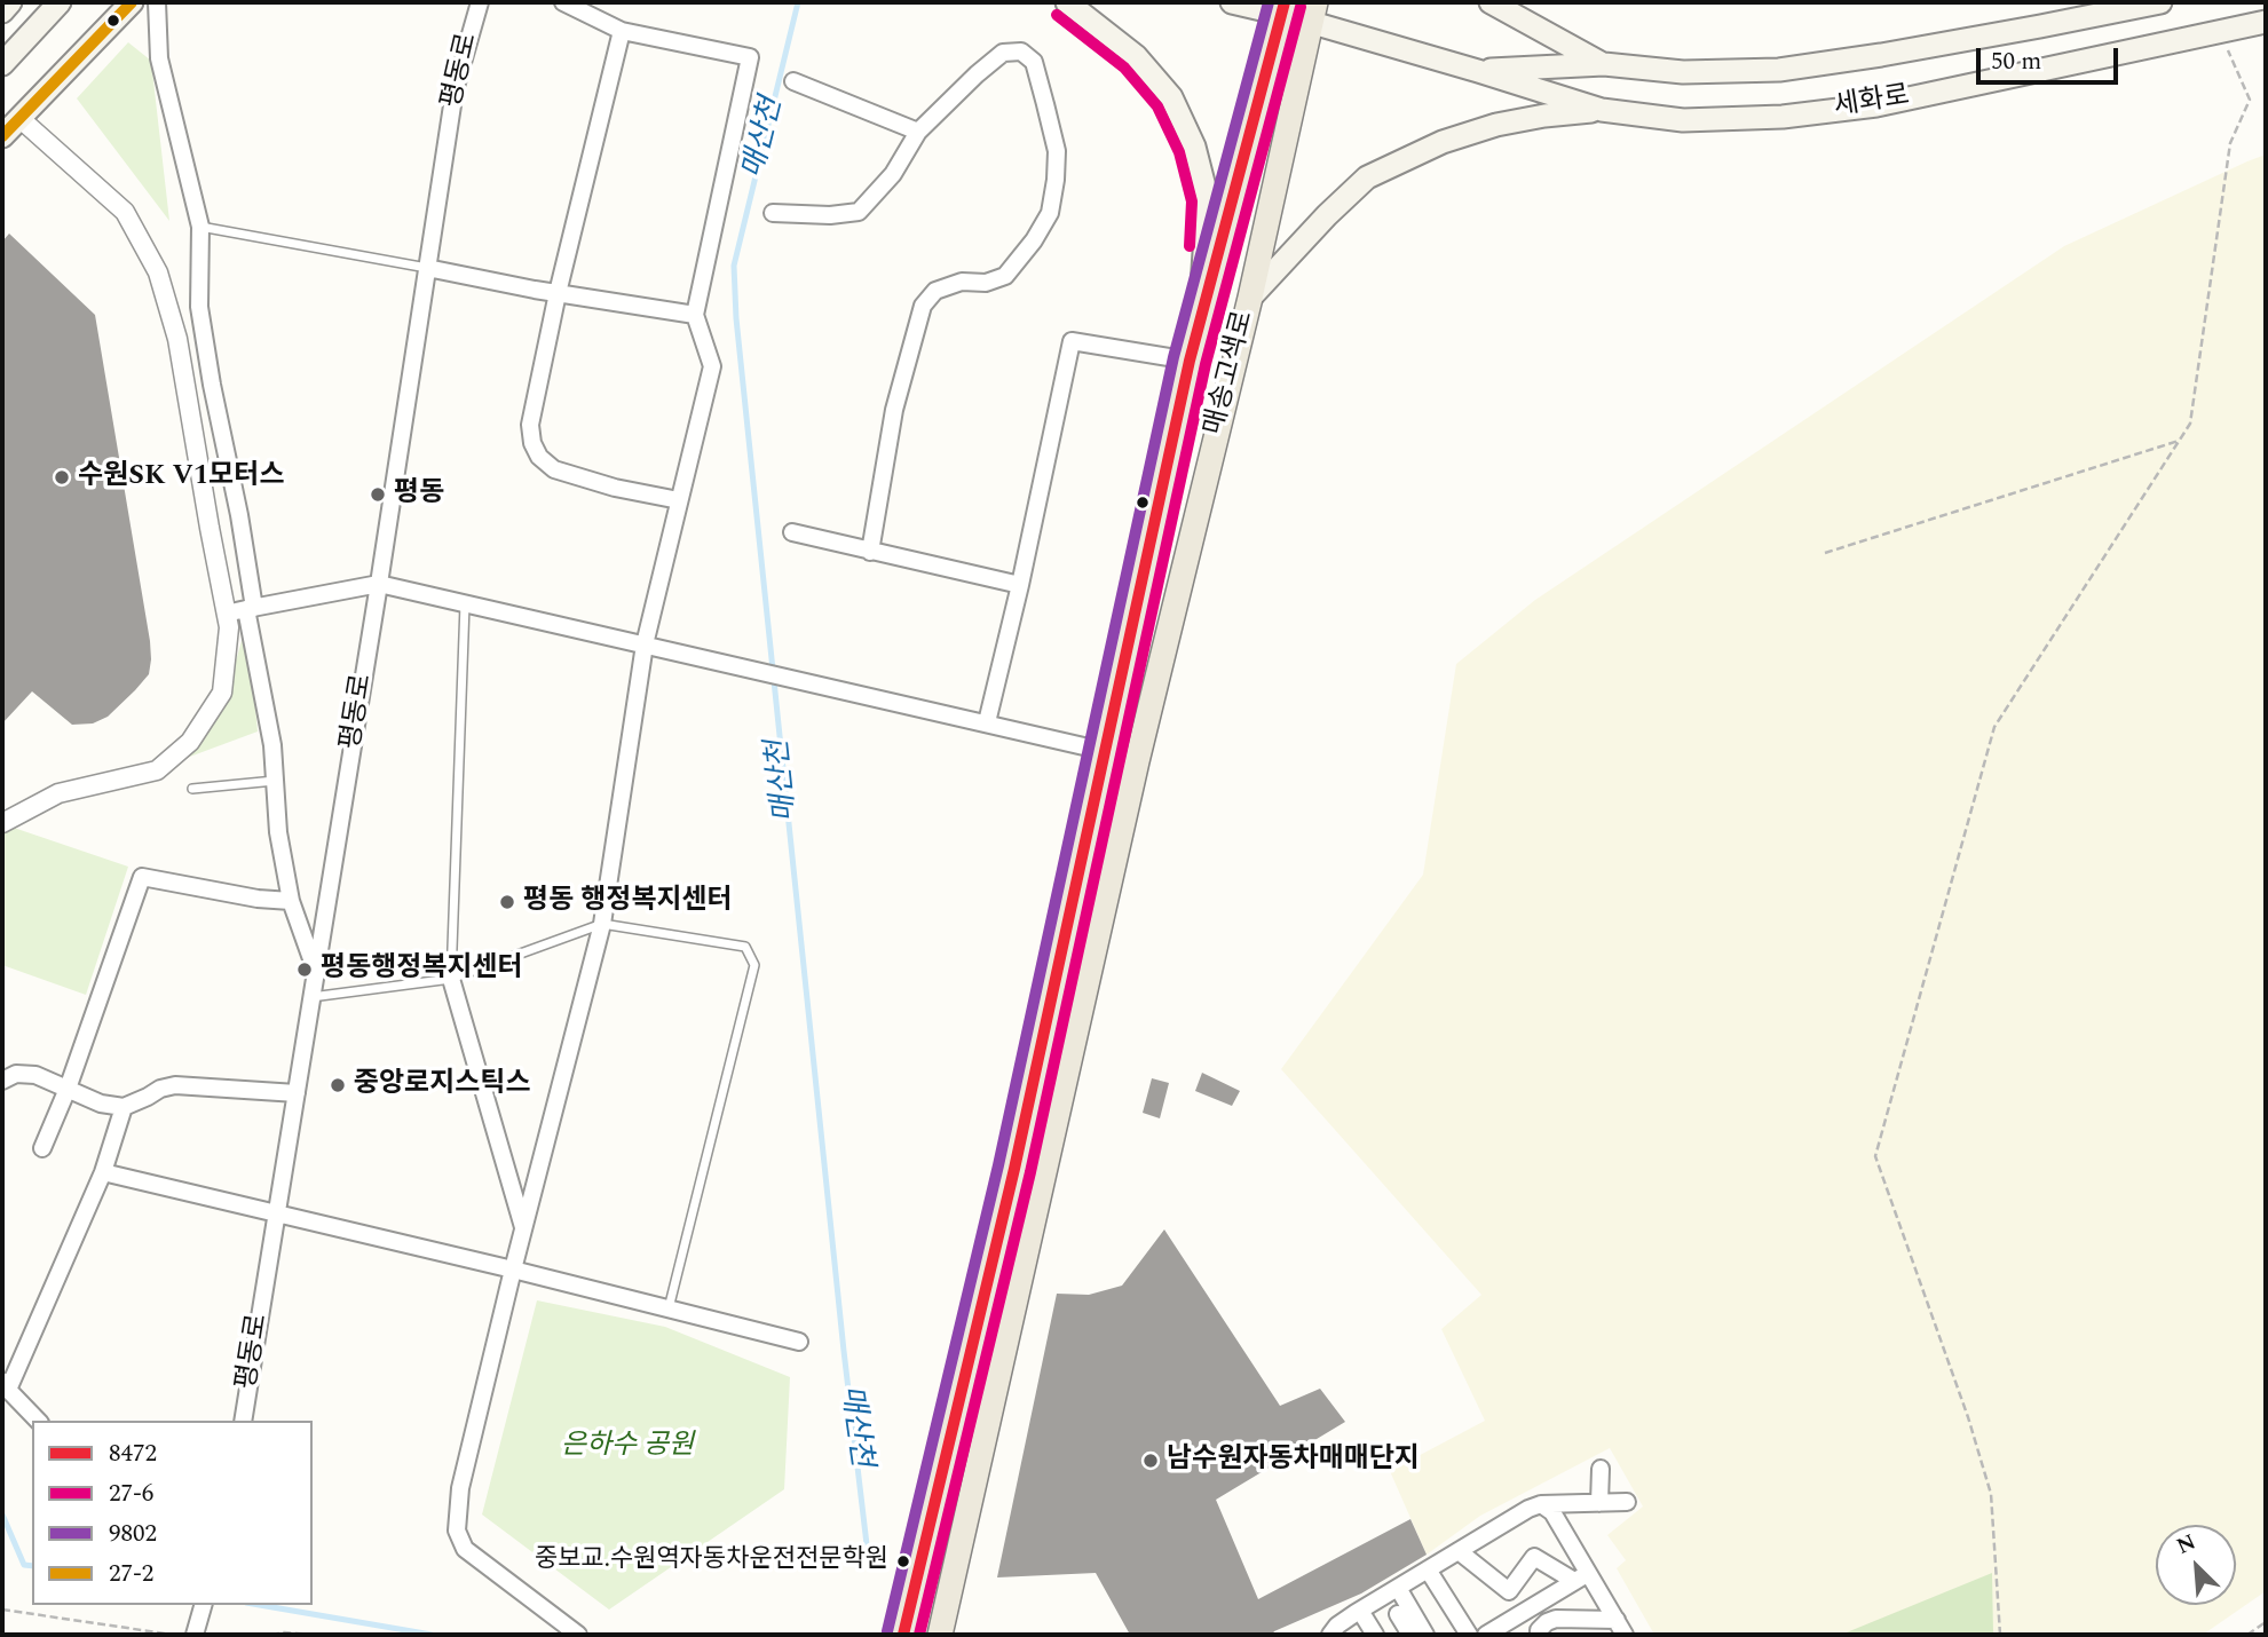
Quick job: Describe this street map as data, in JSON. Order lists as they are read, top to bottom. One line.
{"streets":{"main road":["세화로","매송고색로"],"street":["평동로"]},"crossings":[["세화로","매송고색로"]],"water":["매산천"],"parks":["은하수 공원"],"places":["수원SK V1모터스","평동","평동 행정복지센터","평동행정복지센터","중앙로지스틱스","남수원자동차매매단지","중보교.수원역자동차운전전문학원"],"lines":["transit line 8472","transit line 9802","transit line 27-2","transit line 27-6"],"legend":["8472","27-6","9802","27-2"],"scale_bar":"50 m","north":"top left"}
